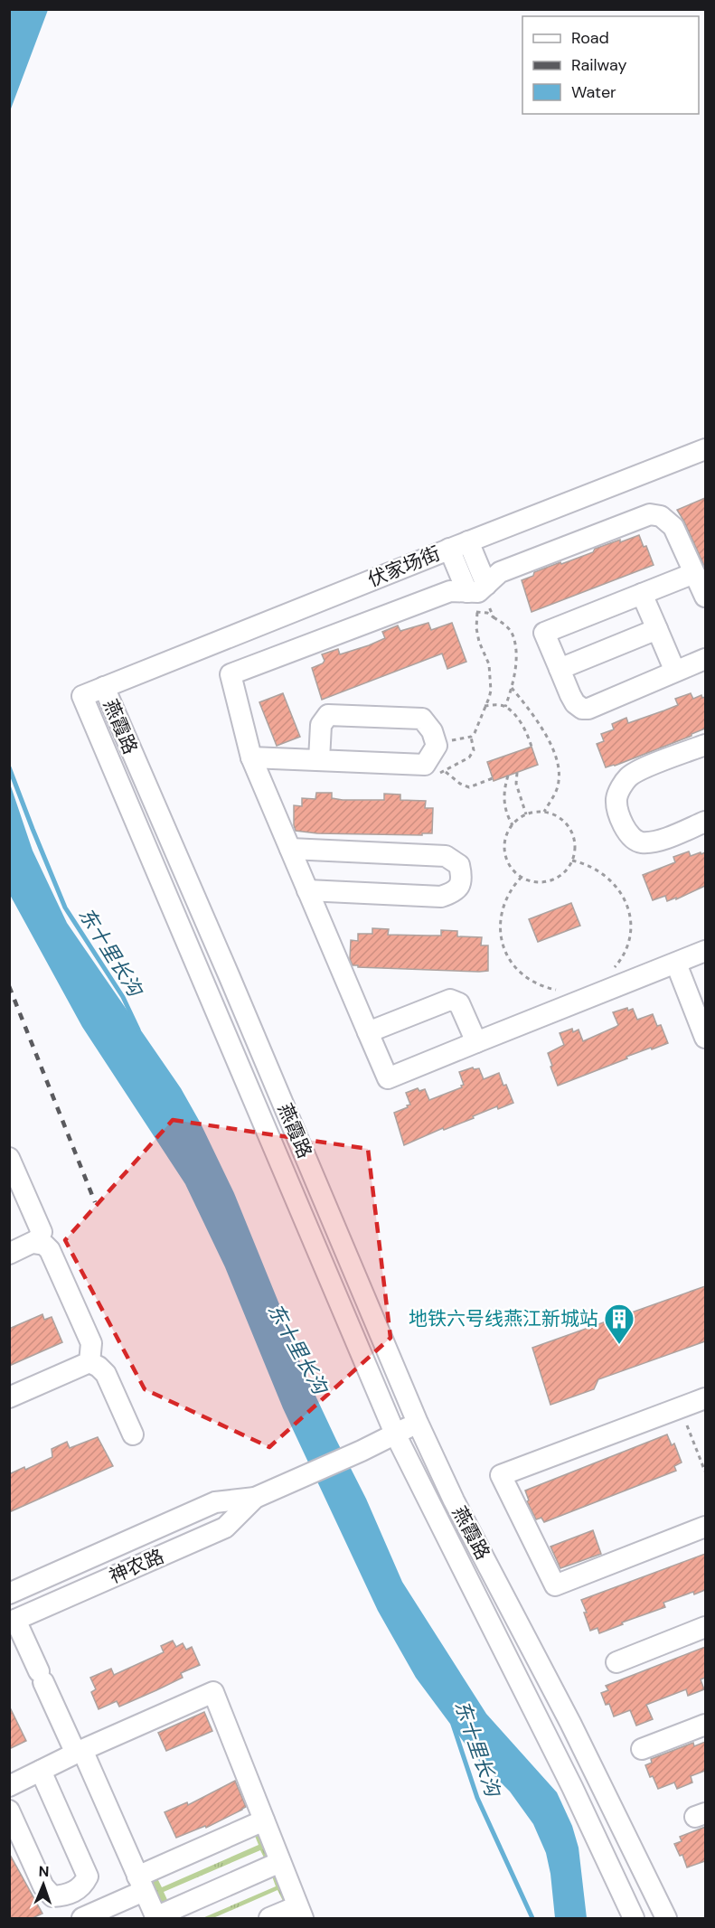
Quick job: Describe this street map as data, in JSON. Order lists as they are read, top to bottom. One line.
{"streets":{"street":["伏家场街","燕霞路","神农路"]},"crossings":[["伏家场街","燕霞路"],["燕霞路","神农路"]],"water":["东十里长沟"],"places":{"building":["地铁六号线燕江新城站"]},"legend":["Road","Railway","Water"],"north":"top"}
